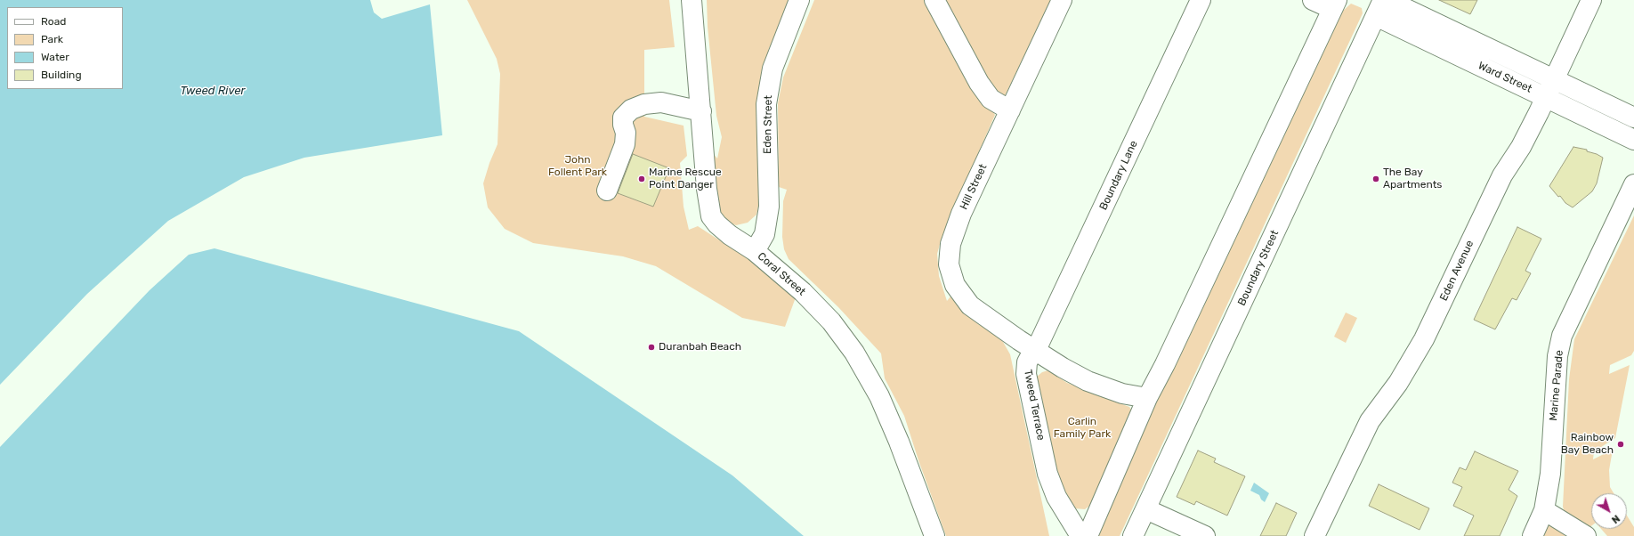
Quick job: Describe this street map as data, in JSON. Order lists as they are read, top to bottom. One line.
{"streets":{"street":["Ward Street","Eden Street","Boundary Lane","Hill Street","Boundary Street","Eden Avenue","Coral Street","Marine Parade","Tweed Terrace"]},"crossings":[["Ward Street","Boundary Street"],["Ward Street","Eden Avenue"],["Eden Street","Coral Street"],["Boundary Lane","Hill Street"],["Boundary Lane","Tweed Terrace"],["Hill Street","Tweed Terrace"]],"water":["Tweed River"],"parks":["John Follent Park","Carlin Family Park"],"places":["Marine Rescue Point Danger","The Bay Apartments","Duranbah Beach","Rainbow Bay Beach"],"legend":["Road","Park","Water","Building"],"north":"bottom right"}
